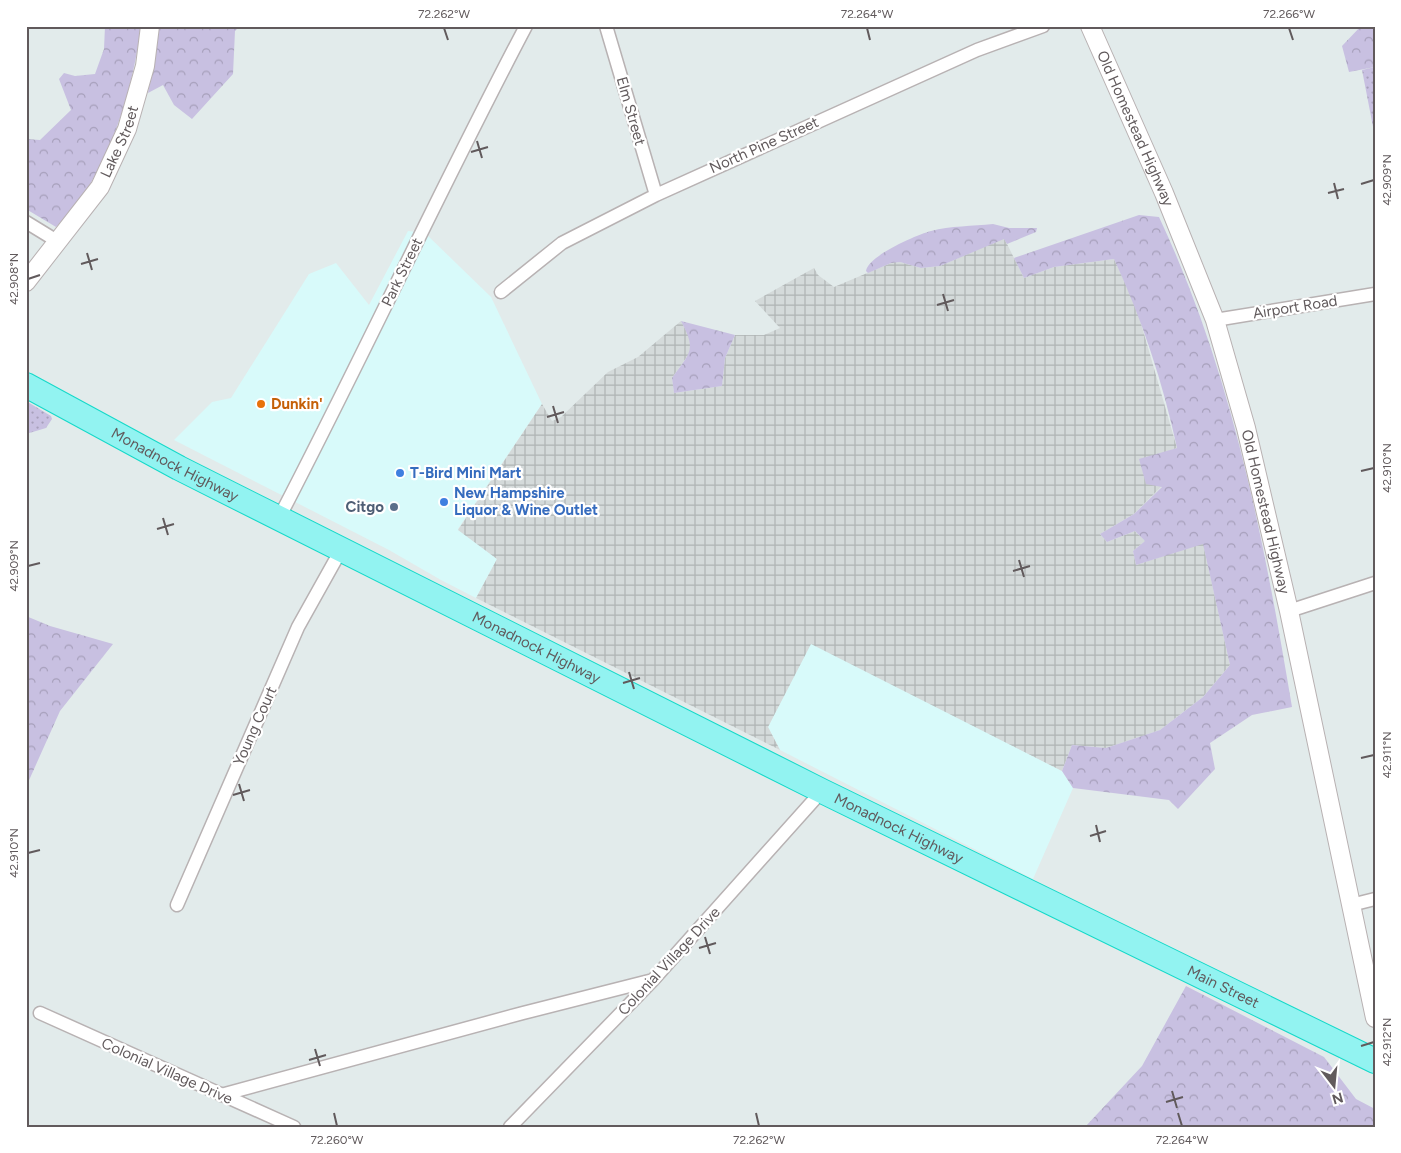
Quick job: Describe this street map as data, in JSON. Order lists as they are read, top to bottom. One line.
{"streets":{"highway":["Monadnock Highway","Main Street"],"main road":["Old Homestead Highway","Lake Street"],"street":["Elm Street","North Pine Street","Park Street","Airport Road","Young Court","Colonial Village Drive"]},"crossings":[["Elm Street","North Pine Street"],["Old Homestead Highway","Airport Road"],["Park Street","Monadnock Highway"],["Monadnock Highway","Young Court"],["Monadnock Highway","Colonial Village Drive"],["Monadnock Highway","Main Street"]],"places":["Dunkin'","T-Bird Mini Mart","New Hampshire Liquor & Wine Outlet","Citgo"],"north":"bottom","coordinates":["72.262°W","72.264°W","72.266°W","42.909°N","42.908°N","42.910°N","42.911°N","42.912°N","72.260°W"]}
